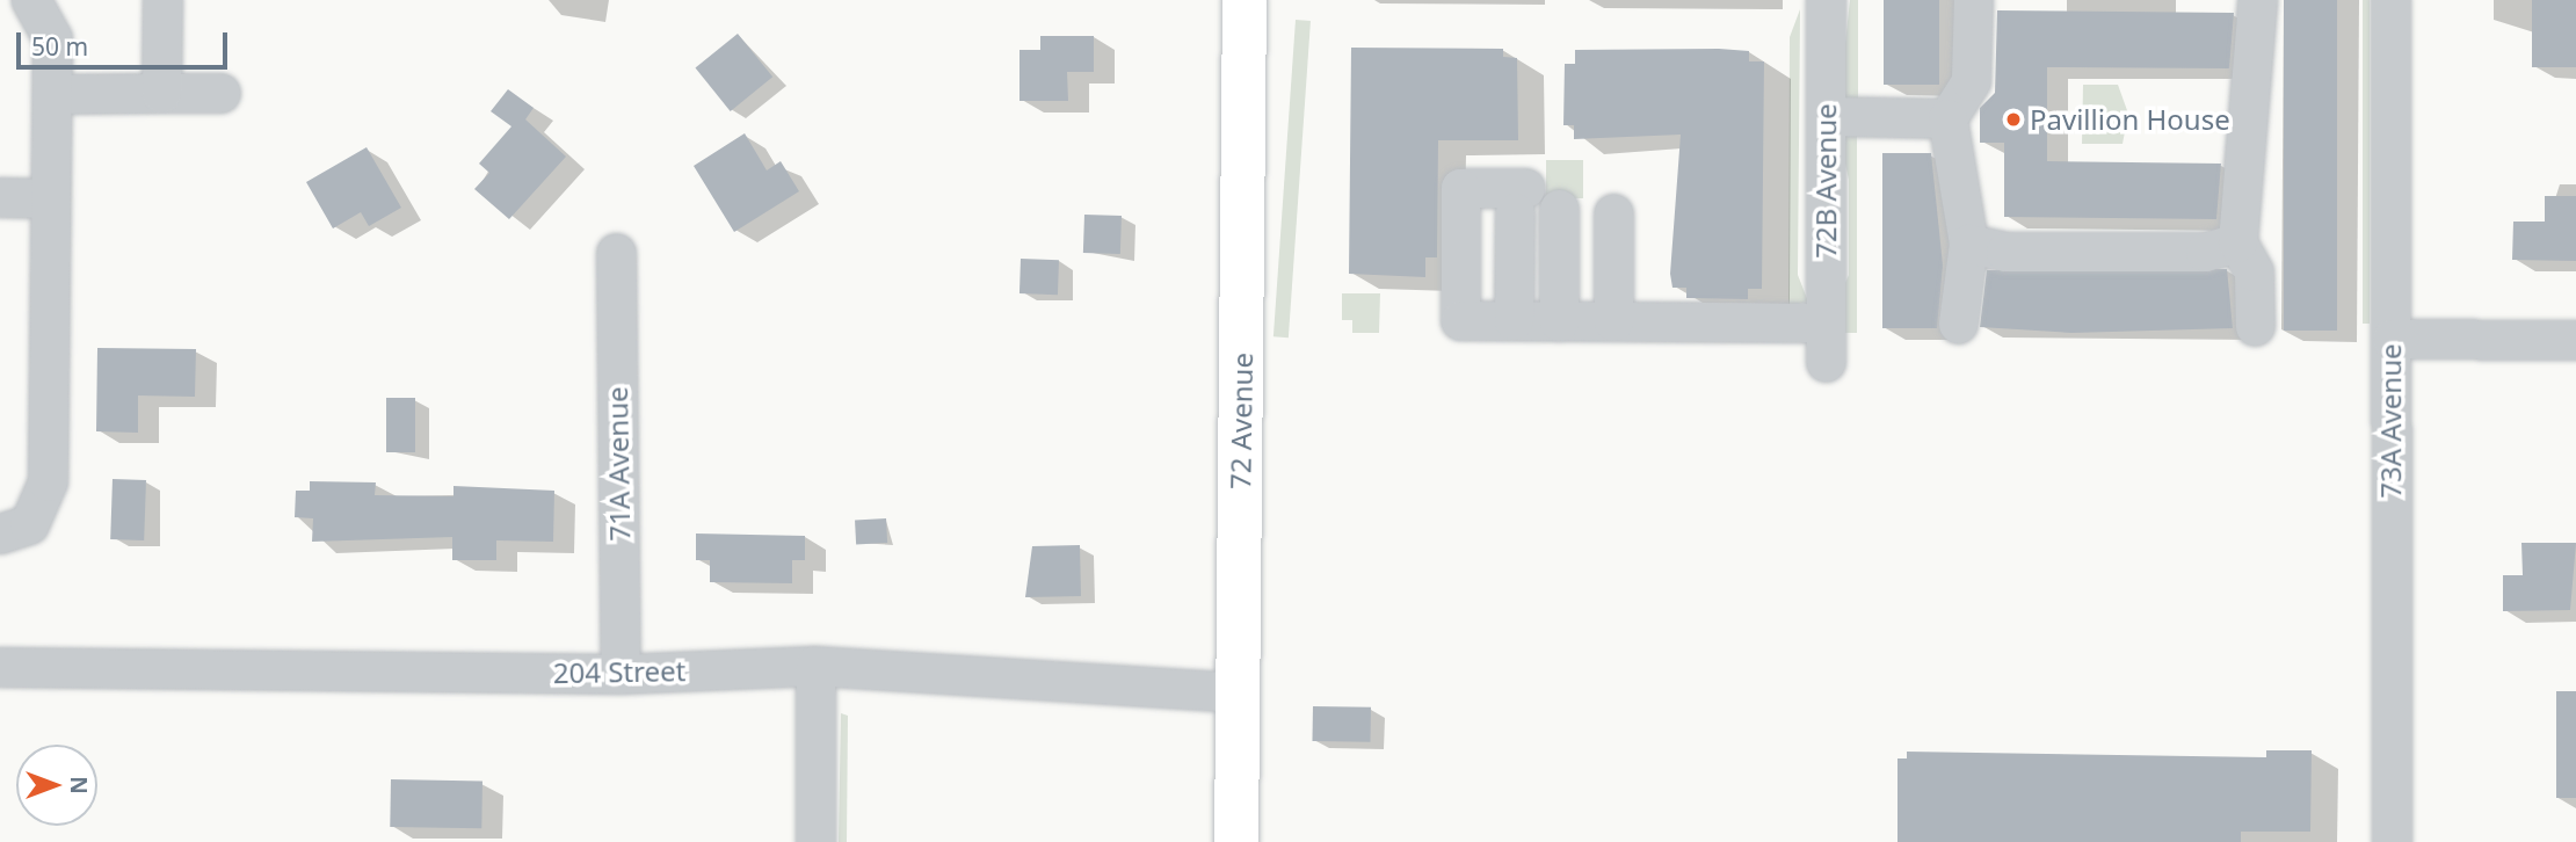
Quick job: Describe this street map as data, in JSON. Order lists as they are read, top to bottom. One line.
{"streets":{"main road":["72 Avenue"],"street":["72B Avenue","73A Avenue","71A Avenue","204 Street"]},"crossings":[["72 Avenue","204 Street"],["71A Avenue","204 Street"]],"places":["Pavillion House"],"scale_bar":"50 m","north":"right"}
